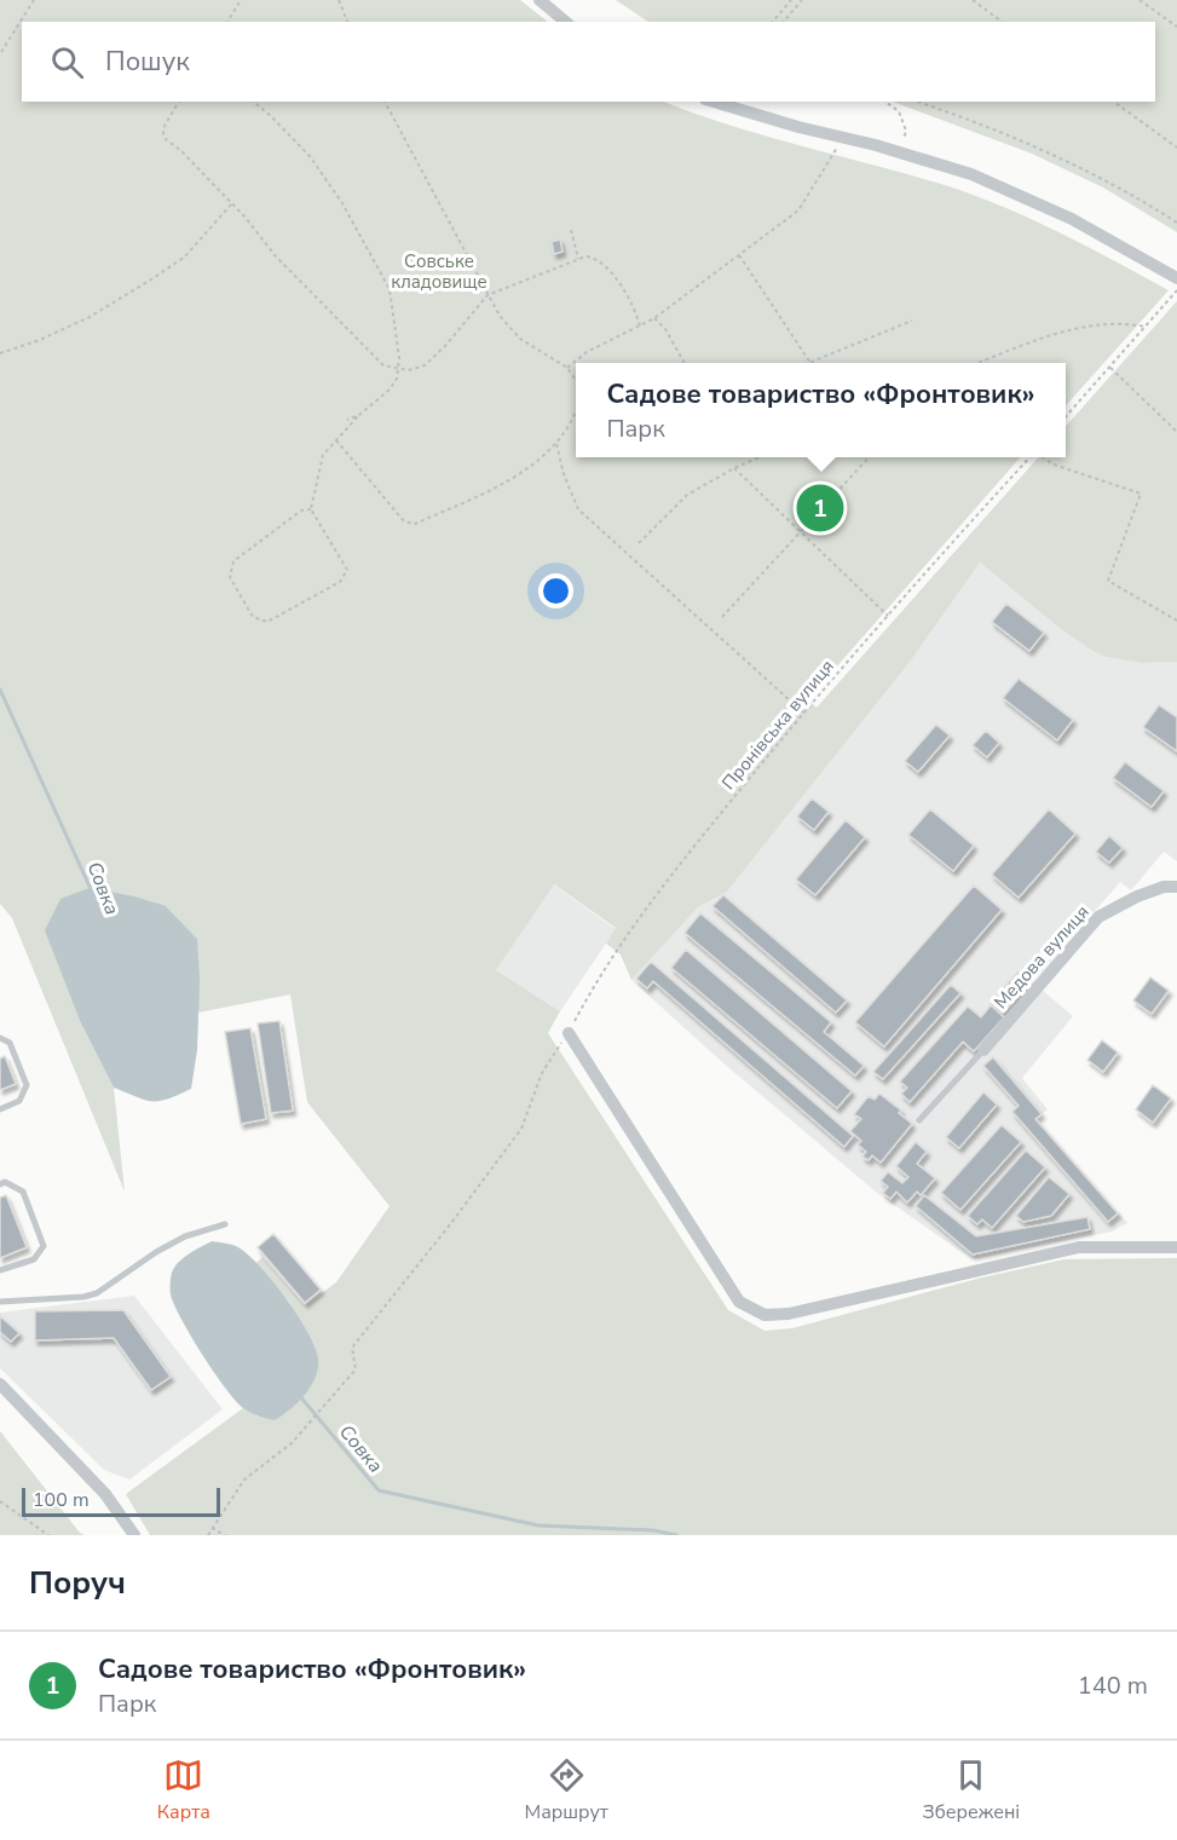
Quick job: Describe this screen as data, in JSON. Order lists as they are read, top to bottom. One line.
{"streets":{"street":["Медова вулиця"],"path":["Пронівська вулиця"]},"water":["Совка"],"parks":["Совське кладовище"],"scale_bar":"100 m","page":{"search":"Пошук","popup":["Садове товариство «Фронтовик»","Парк"],"pins":"1","scale":"100 m","heading":"Поруч","list":[{"mark":"1","name":"Садове товариство «Фронтовик»","note":"Парк","value":"140 m"}],"nav":["Карта","Маршрут","Збережені"]}}
